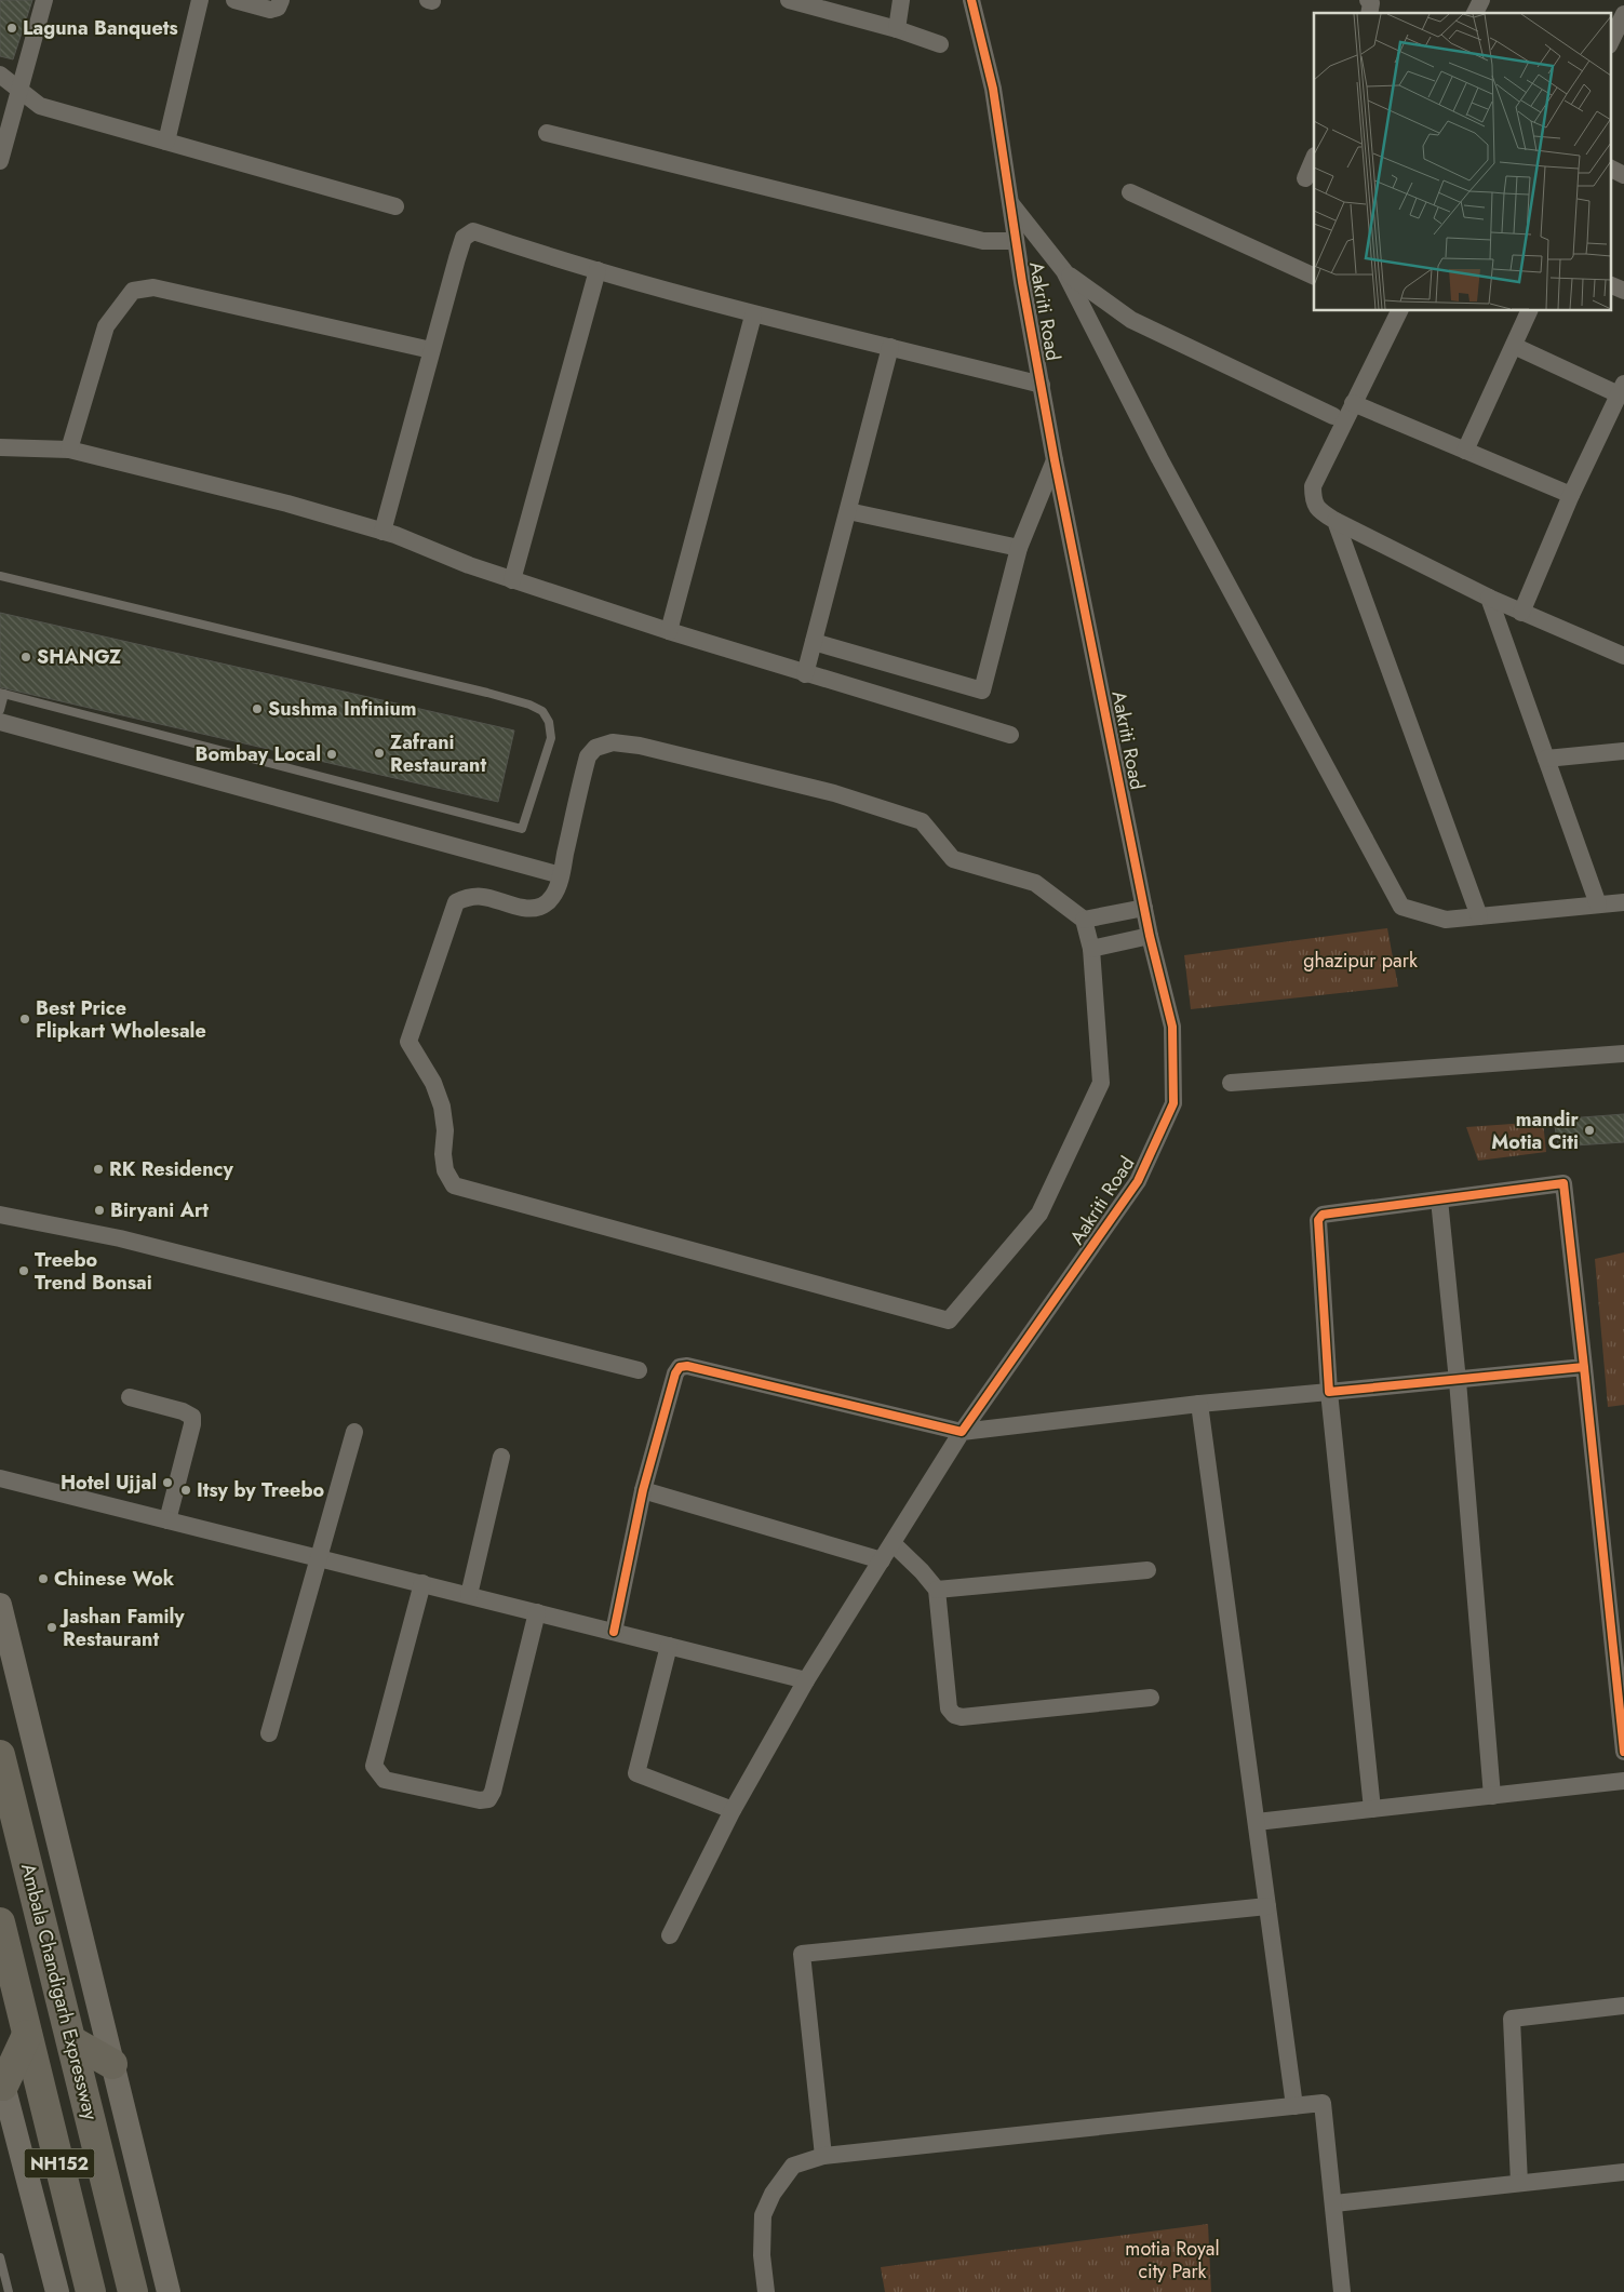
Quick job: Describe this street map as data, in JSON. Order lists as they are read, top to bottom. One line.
{"streets":{"highway":["Ambala Chandigarh Expressway","NH152"],"street":["Aakriti Road"]},"parks":["ghazipur park","motia Royal city Park"],"places":["Laguna Banquets","SHANGZ","Sushma Infinium","Zafrani Restaurant","Bombay Local","Best Price Flipkart Wholesale","mandir Motia Citi","RK Residency","Biryani Art","Treebo Trend Bonsai","Hotel Ujjal","Itsy by Treebo","Chinese Wok","Jashan Family Restaurant"]}
